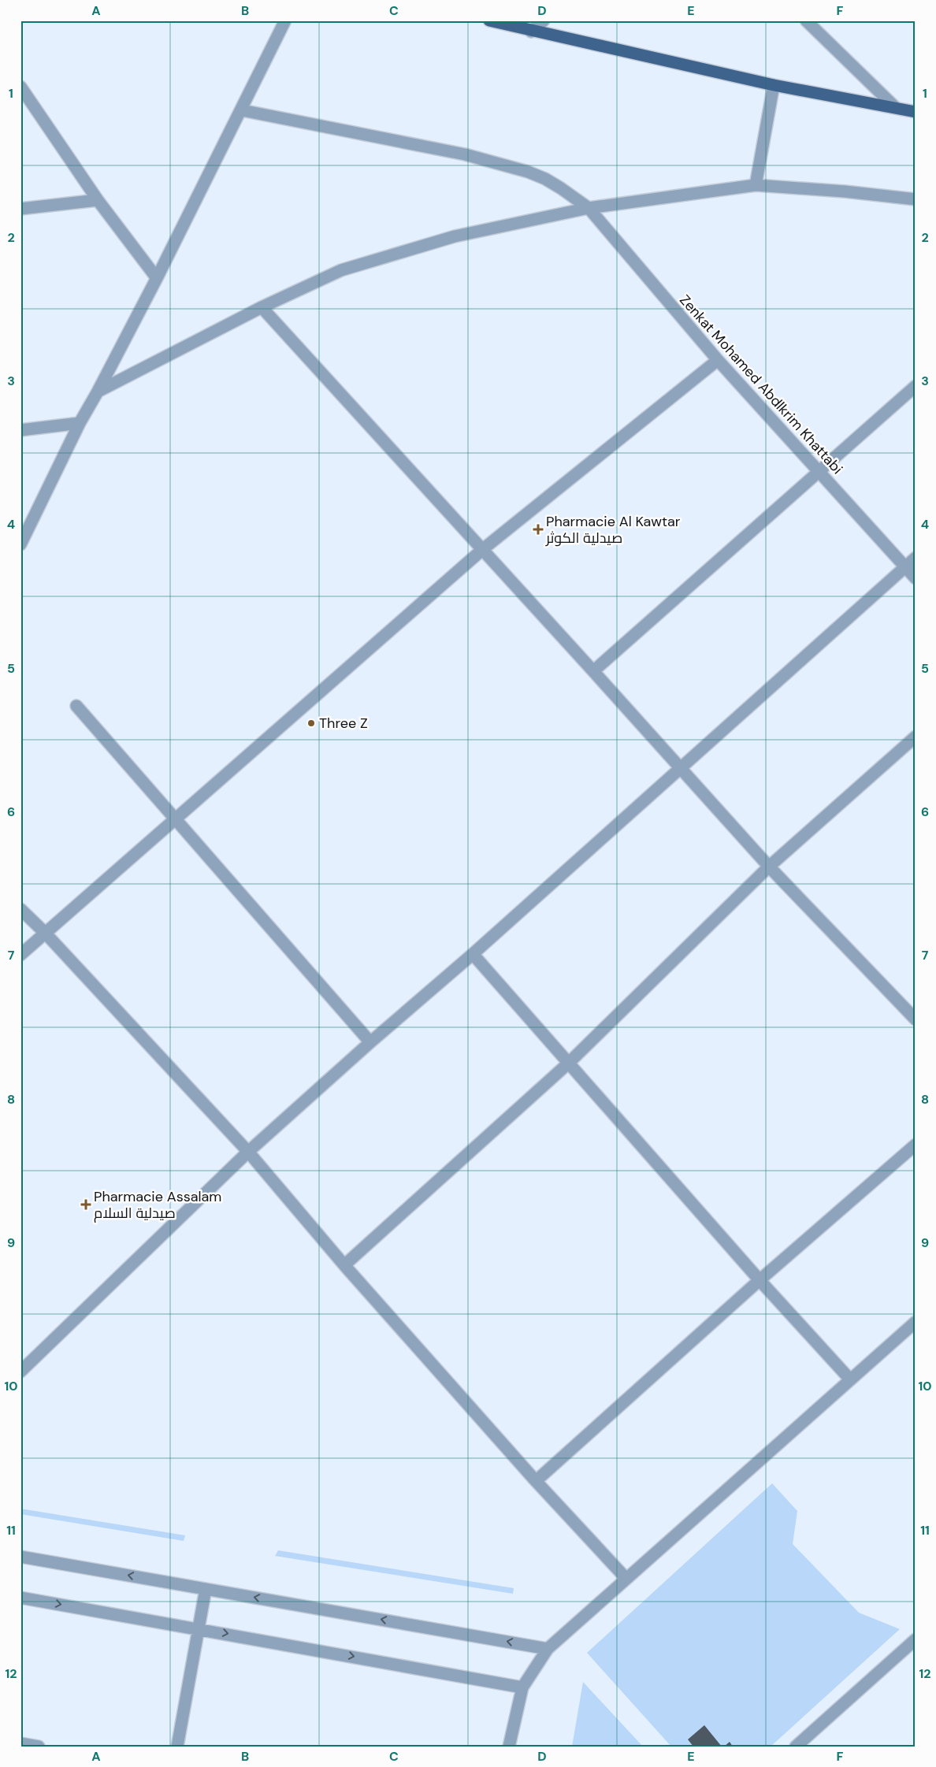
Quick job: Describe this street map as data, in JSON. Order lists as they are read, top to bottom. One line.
{"streets":{"street":["Zenkat Mohamed Abdlkrim Khattabi"]},"places":{"health":["Pharmacie Al Kawtar صيدلية الكوثر","Pharmacie Assalam صيدلية السلام"],"other":["Three Z"]},"grid":{"columns":["A","B","C","D","E","F"],"rows":["1","2","3","4","5","6","7","8","9","10","11","12"]}}
